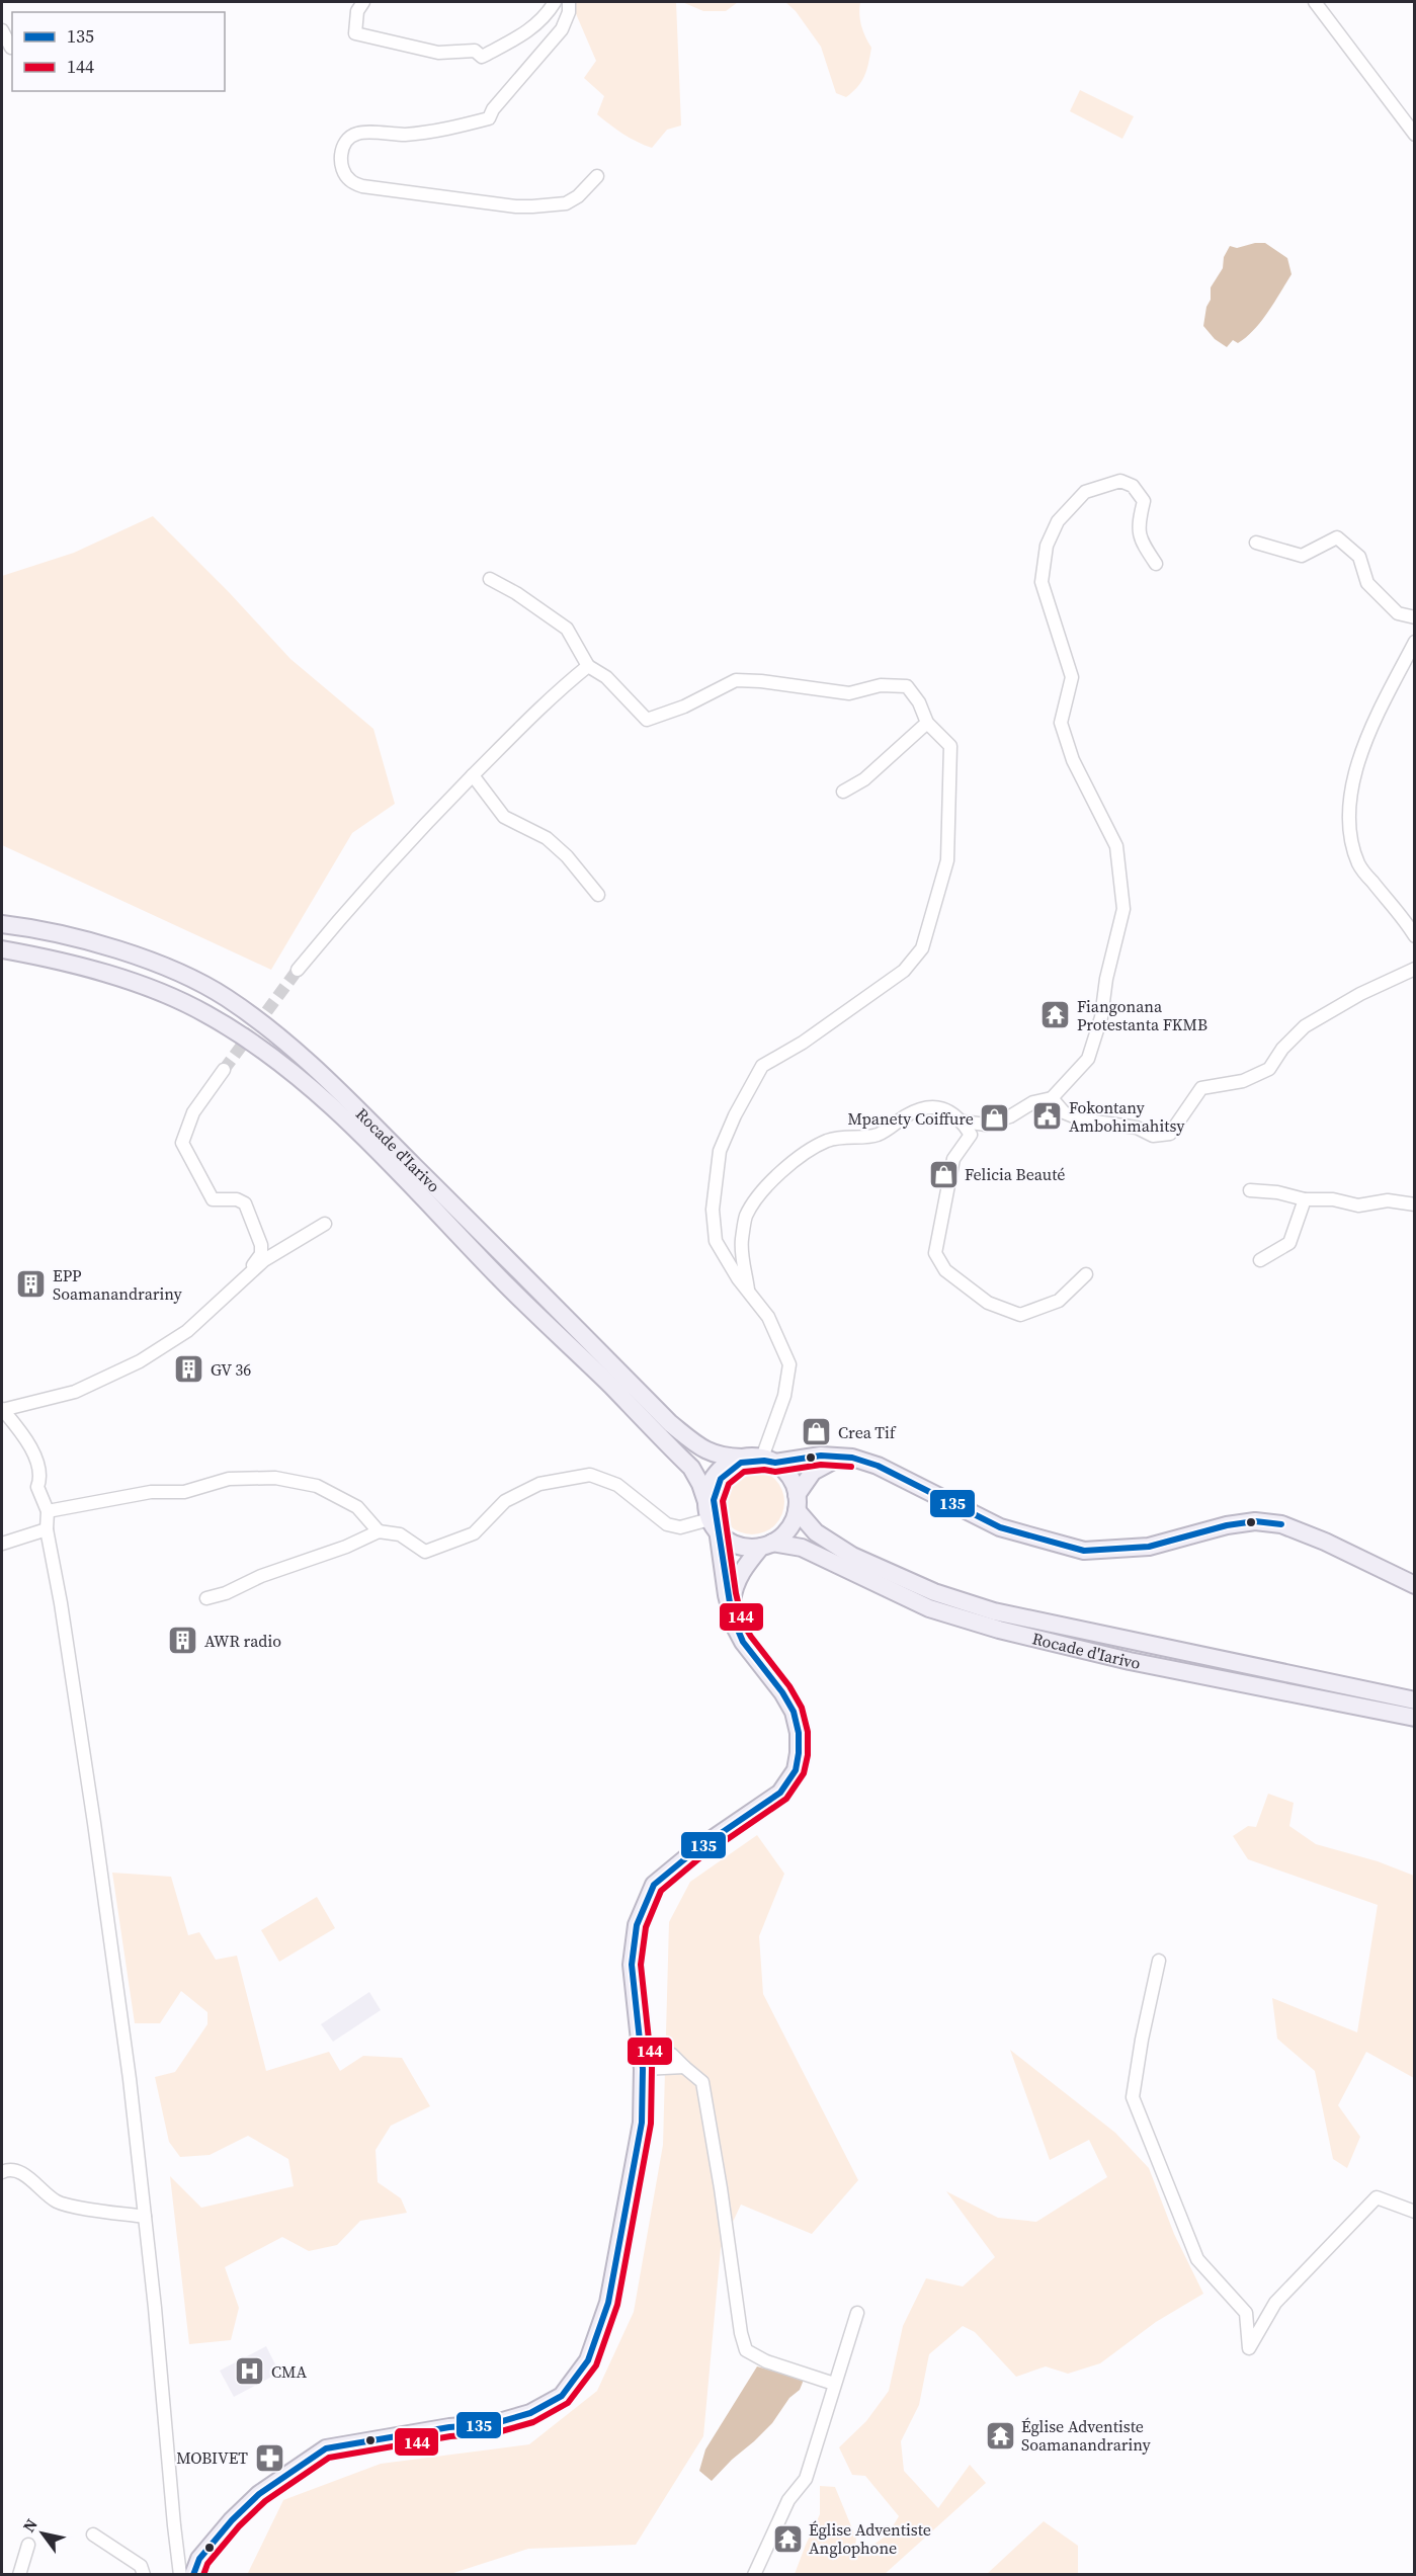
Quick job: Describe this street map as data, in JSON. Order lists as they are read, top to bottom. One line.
{"streets":{"main road":["Rocade d'Iarivo"]},"places":{"temple":["Fiangonana Protestanta FKMB","Église Adventiste Soamanandrariny","Église Adventiste Anglophone"],"public building":["Fokontany Ambohimahitsy"],"shop":["Mpanety Coiffure","Felicia Beauté","Crea Tif"],"building":["EPP Soamanandrariny","GV 36","AWR radio"],"hospital":["CMA"],"pharmacy":["MOBIVET"]},"lines":["transit line 135","transit line 144"],"legend":["135","144"],"north":"top left"}
